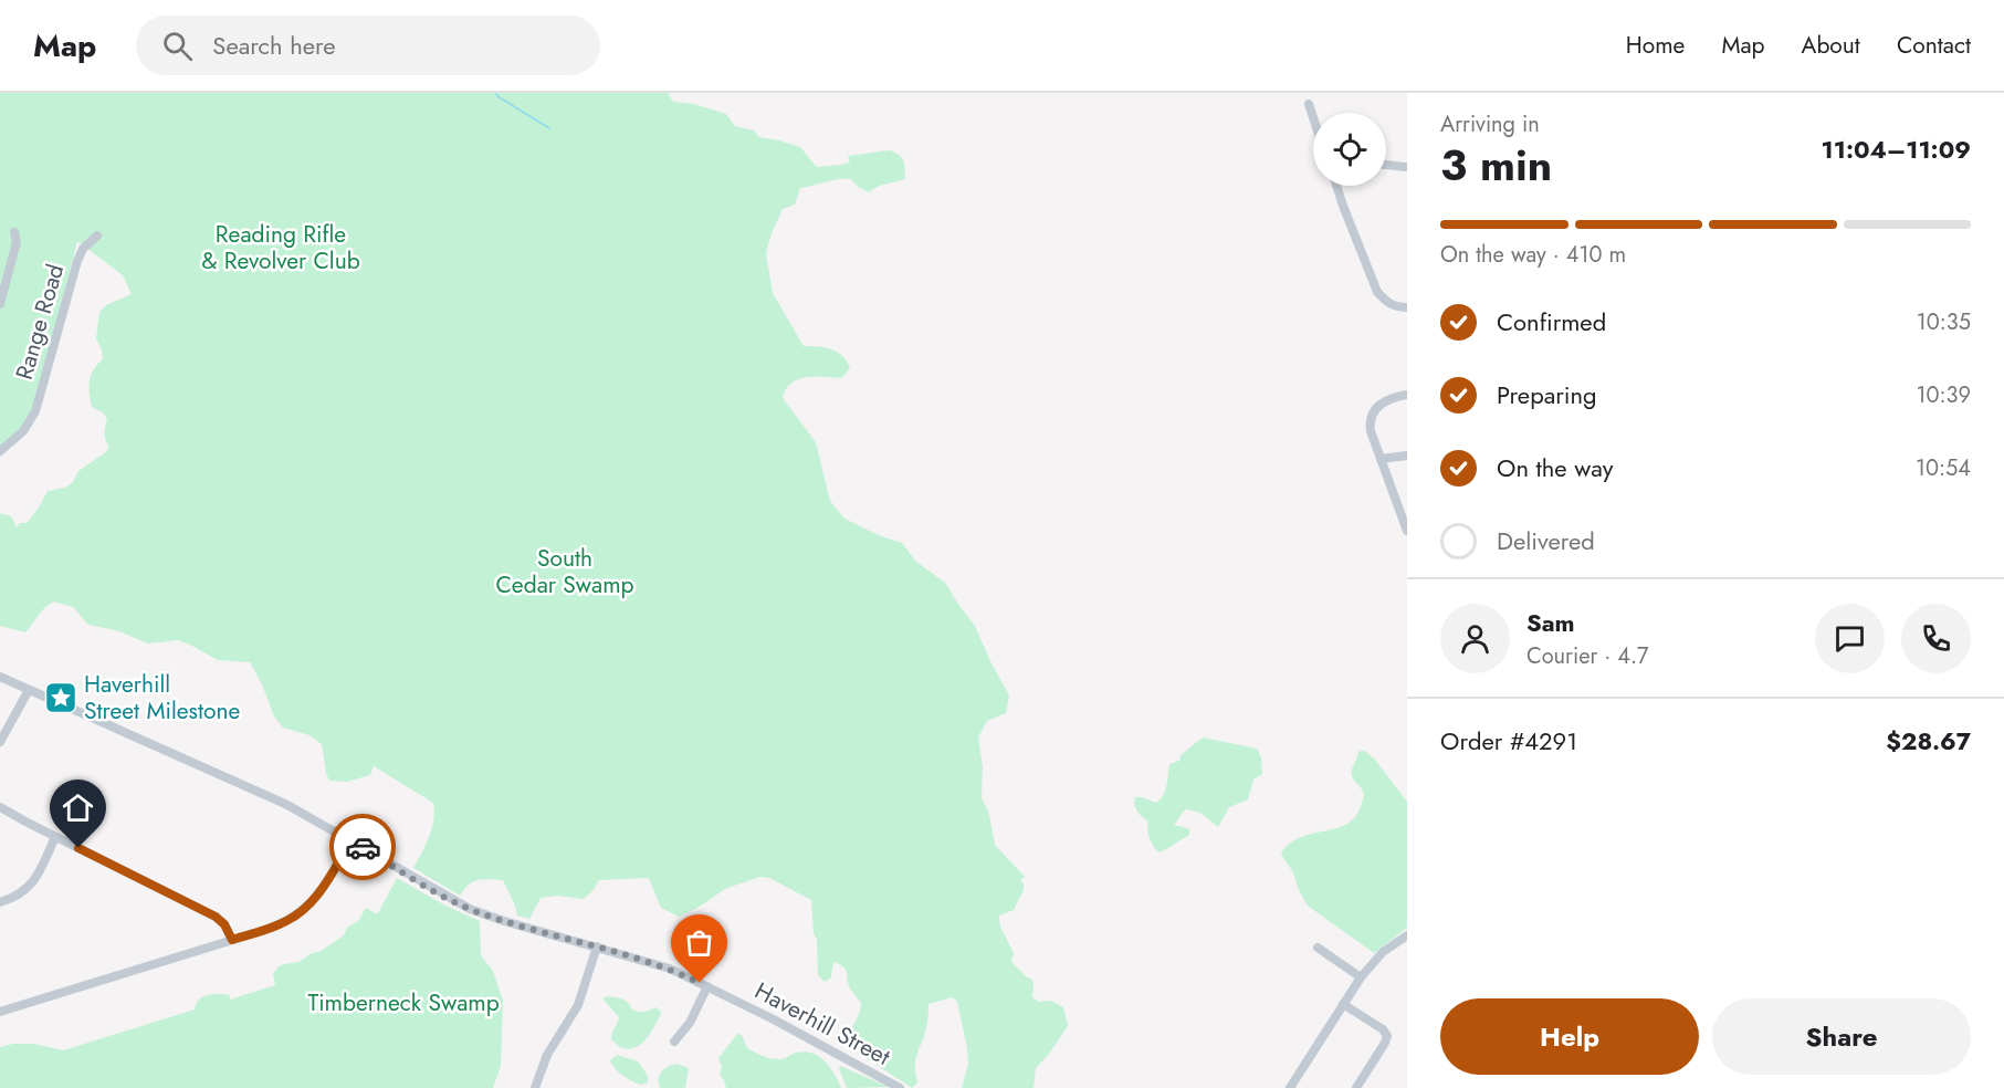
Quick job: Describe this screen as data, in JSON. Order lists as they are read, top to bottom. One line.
{"streets":{"street":["Range Road","Haverhill Street"]},"parks":["Reading Rifle & Revolver Club","South Cedar Swamp","Timberneck Swamp"],"places":{"place":["Haverhill Street Milestone"]},"page":{"header":"Map","search":"Search here","nav":["Home","Map","About","Contact"],"heading":["3 min","Arriving in","11:04–11:09"],"panel":["Sam","Courier · 4.7","Order #4291","$28.67"],"bar":"On the way · 410 m","list":[["Confirmed","10:35"],["Preparing","10:39"],["On the way","10:54"],"Delivered"],"buttons":["Help","Share"]}}
